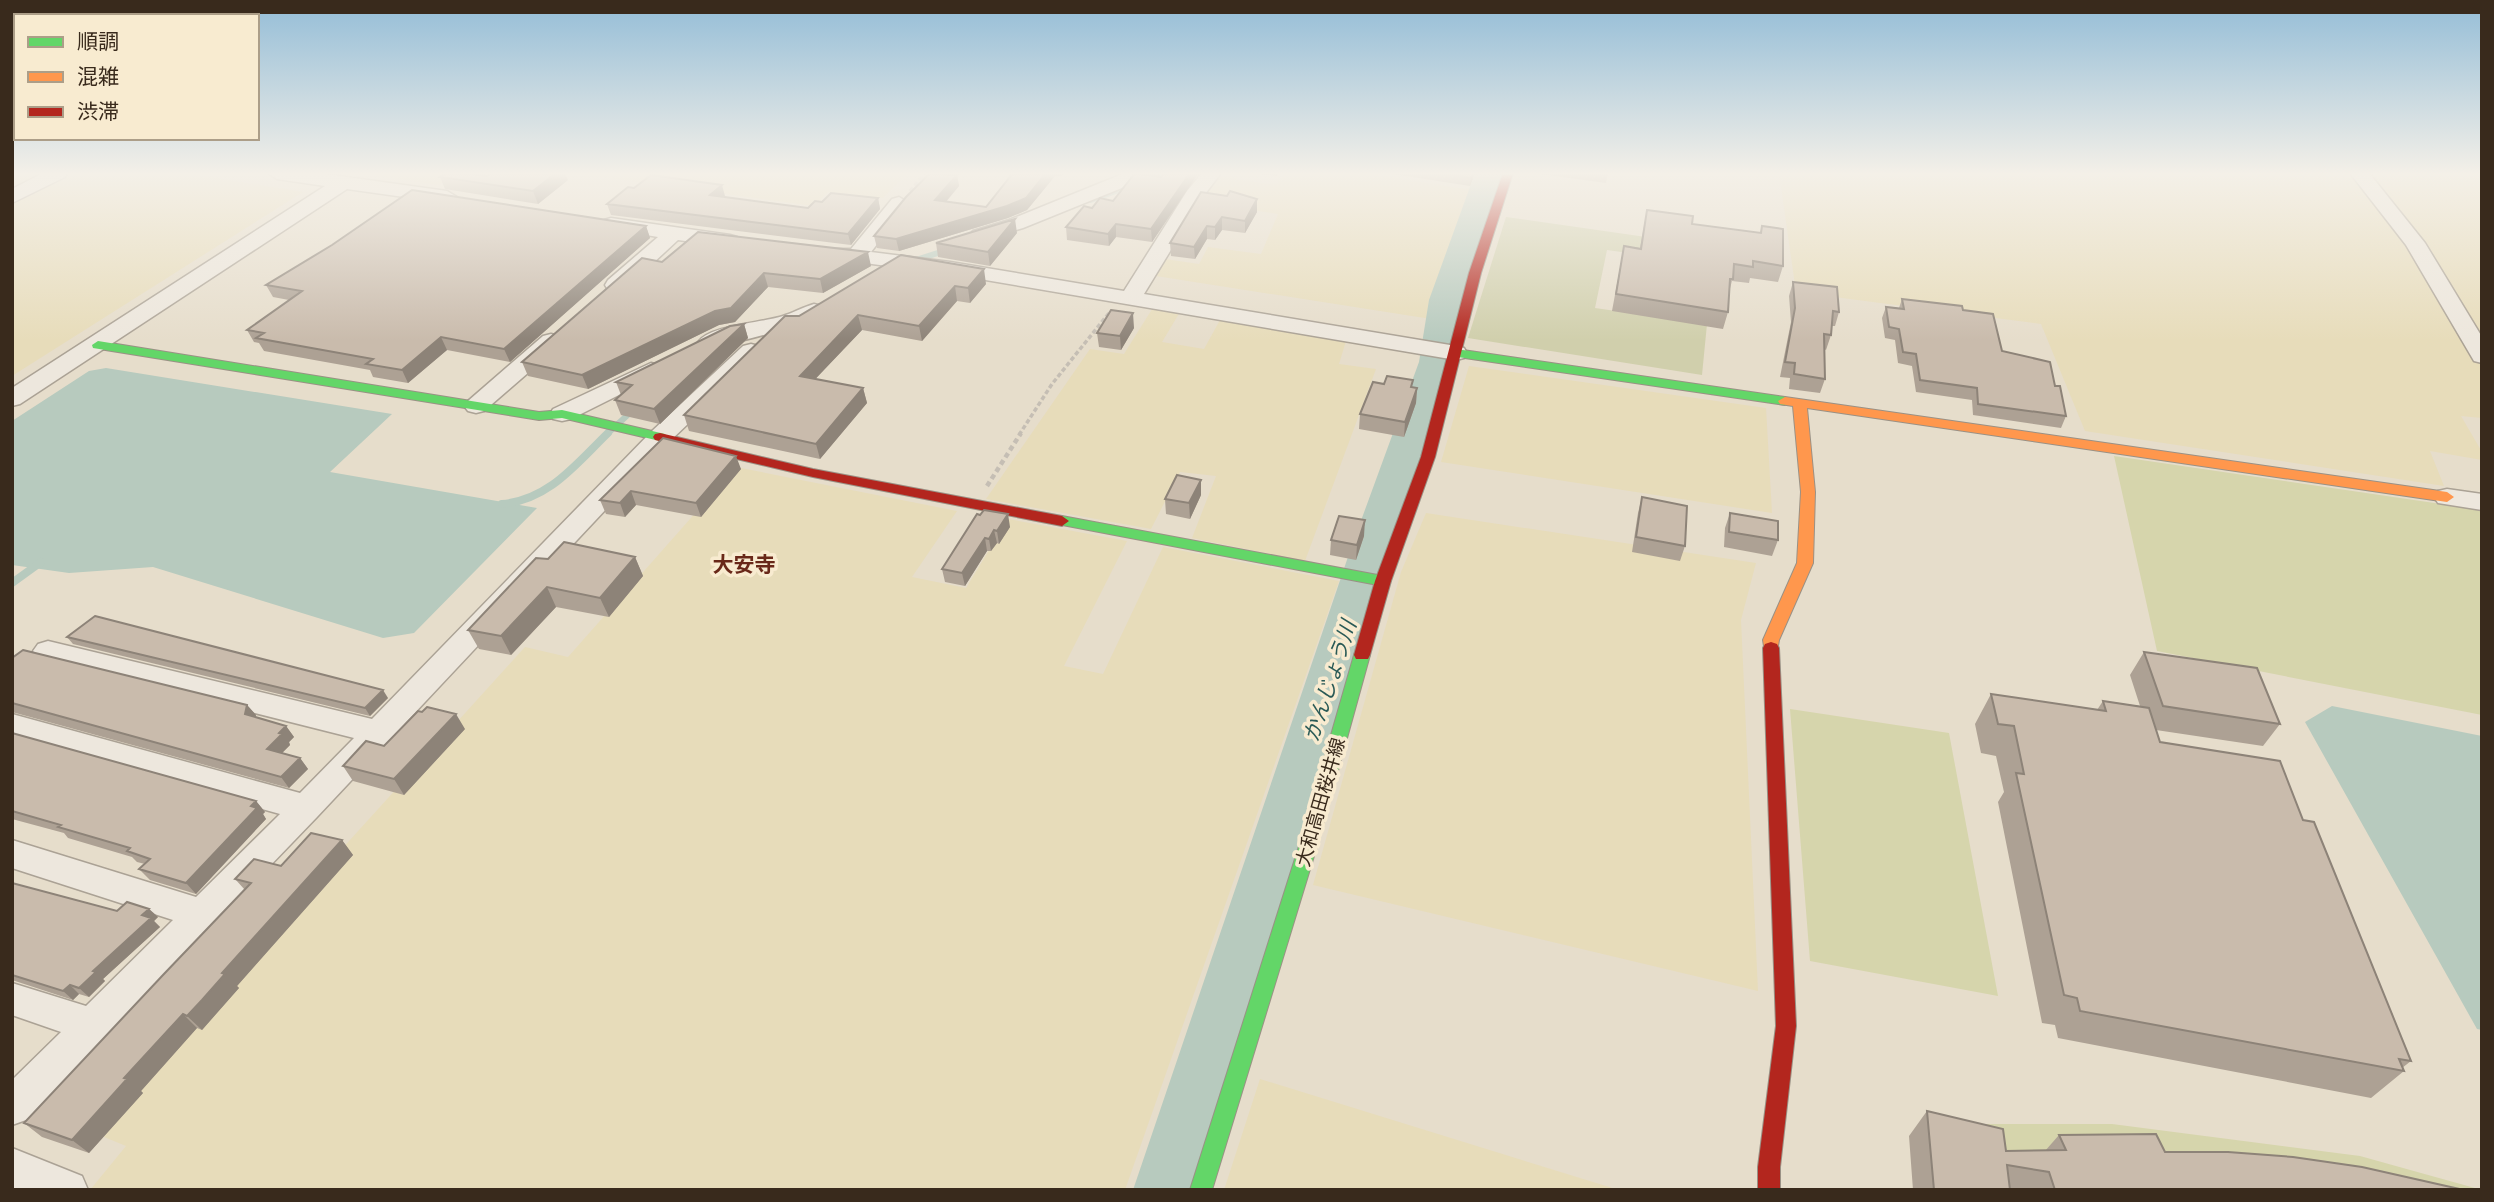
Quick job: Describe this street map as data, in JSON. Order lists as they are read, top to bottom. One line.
{"streets":{"street":["大和高田桜井線"]},"districts":["大安寺"],"water":["かんじょう川"],"legend":["順調","混雑","渋滞"]}
